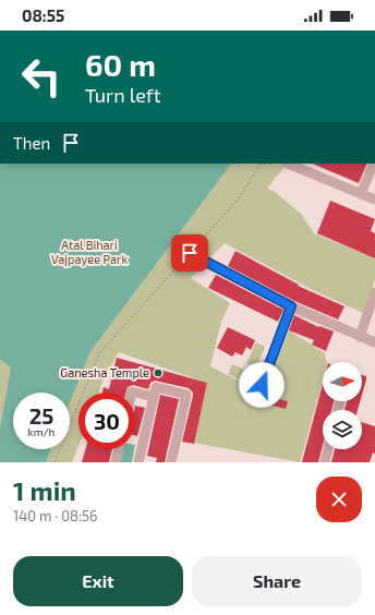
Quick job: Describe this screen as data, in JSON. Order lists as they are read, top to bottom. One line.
{"parks":["Atal Bihari Vajpayee Park"],"places":["Ganesha Temple"],"north":"right","page":{"status":"08:55","turn":["60 m","Turn left"],"then":"Then","speed":"25 km/h","limit":"30","heading":["1 min","140 m · 08:56"],"buttons":["Exit","Share"]}}
